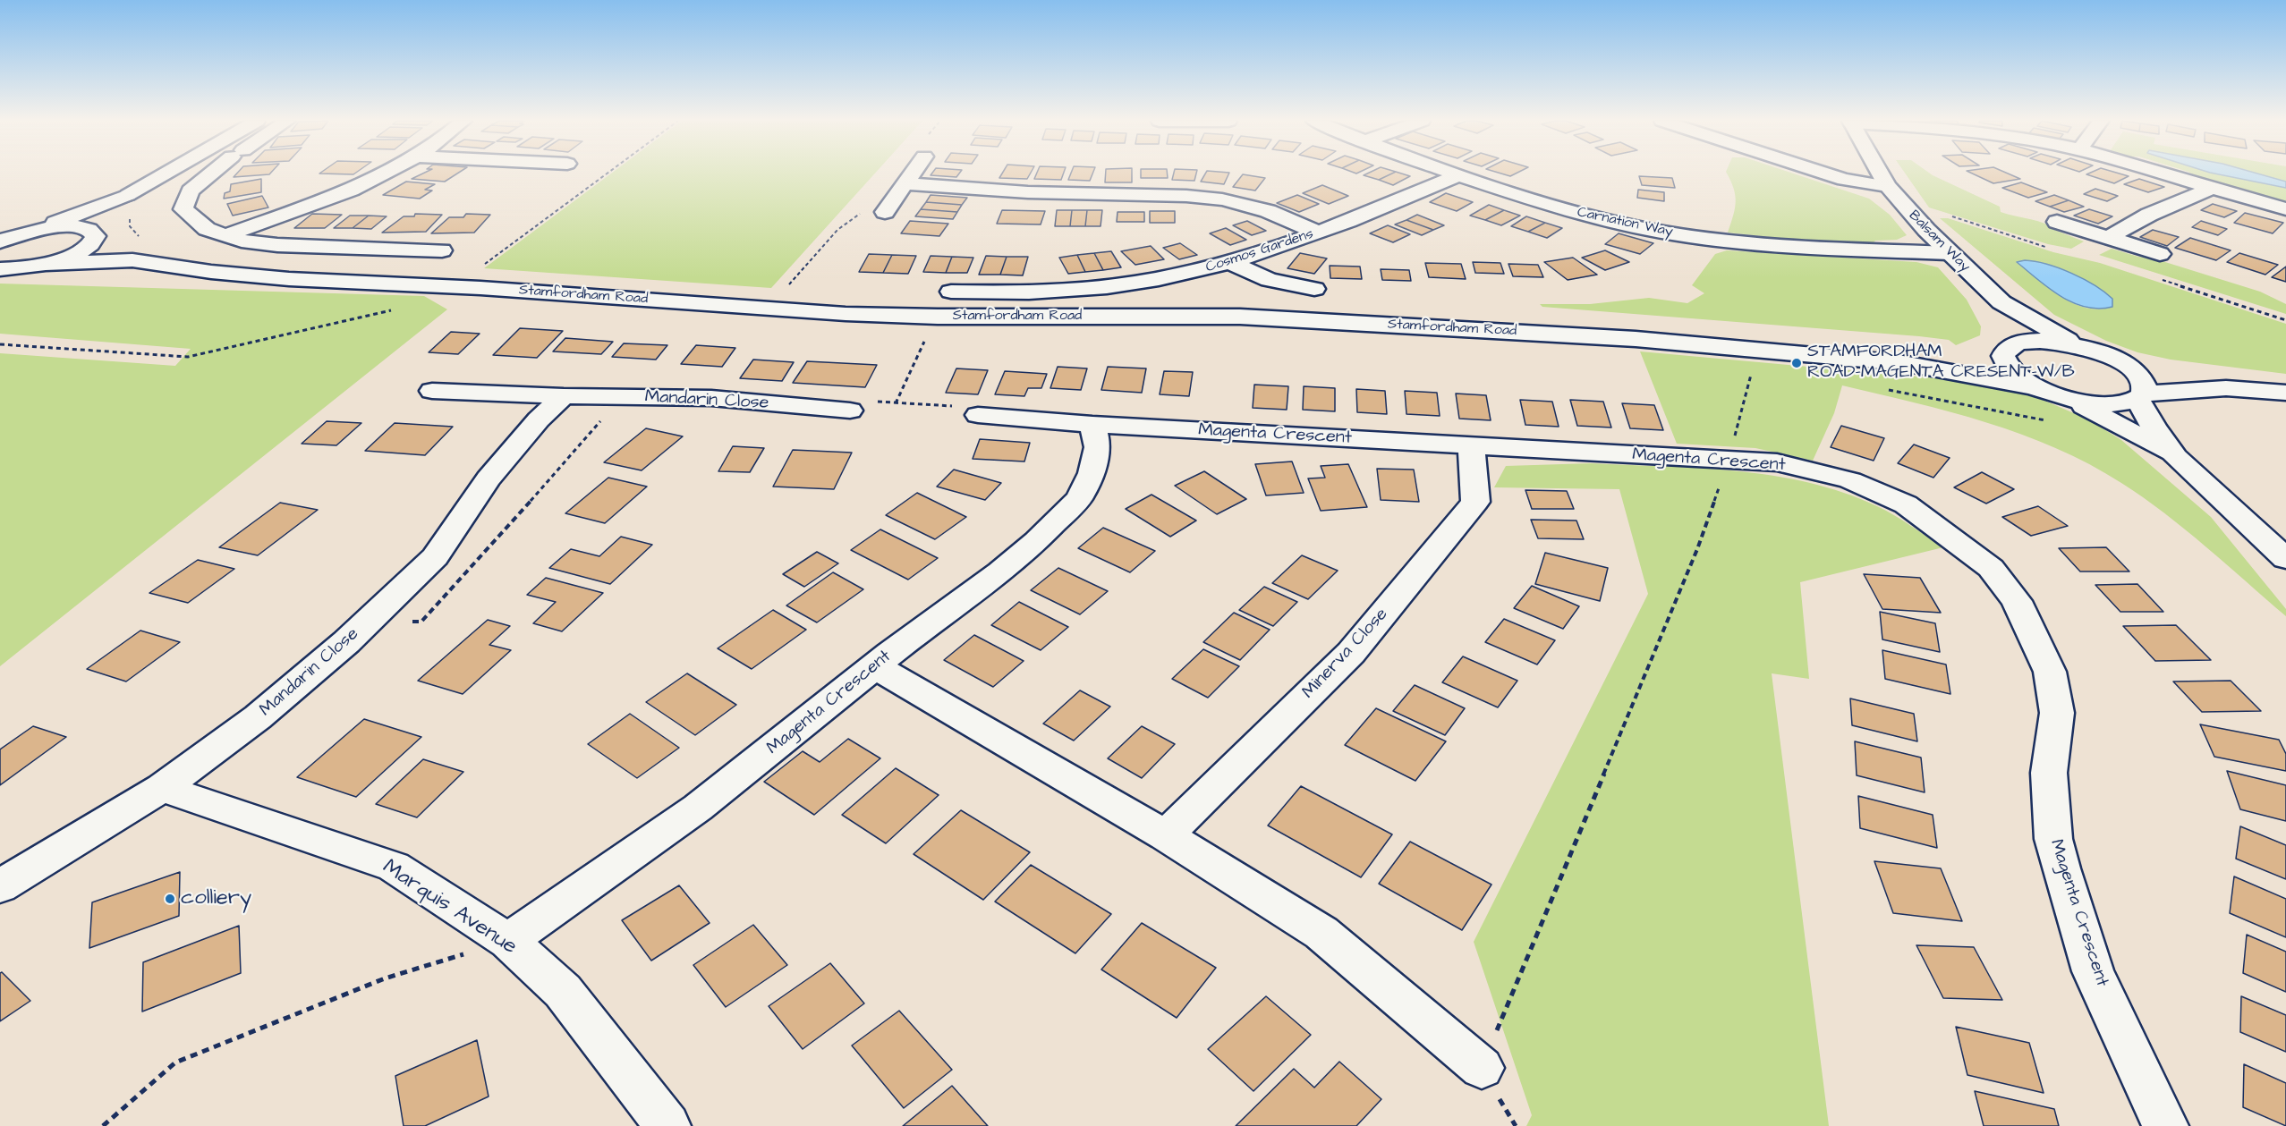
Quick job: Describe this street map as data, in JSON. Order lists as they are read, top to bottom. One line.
{"streets":{"street":["Carnation Way","Balsam Way","Cosmos Gardens","Stamfordham Road","Mandarin Close","Magenta Crescent","Minerva Close","Marquis Avenue"]},"crossings":[["Carnation Way","Balsam Way"],["Carnation Way","Cosmos Gardens"],["Balsam Way","Stamfordham Road"],["Mandarin Close","Marquis Avenue"],["Magenta Crescent","Minerva Close"],["Magenta Crescent","Marquis Avenue"]],"places":["STAMFORDHAM ROAD-MAGENTA CRESENT-W/B","colliery"]}
